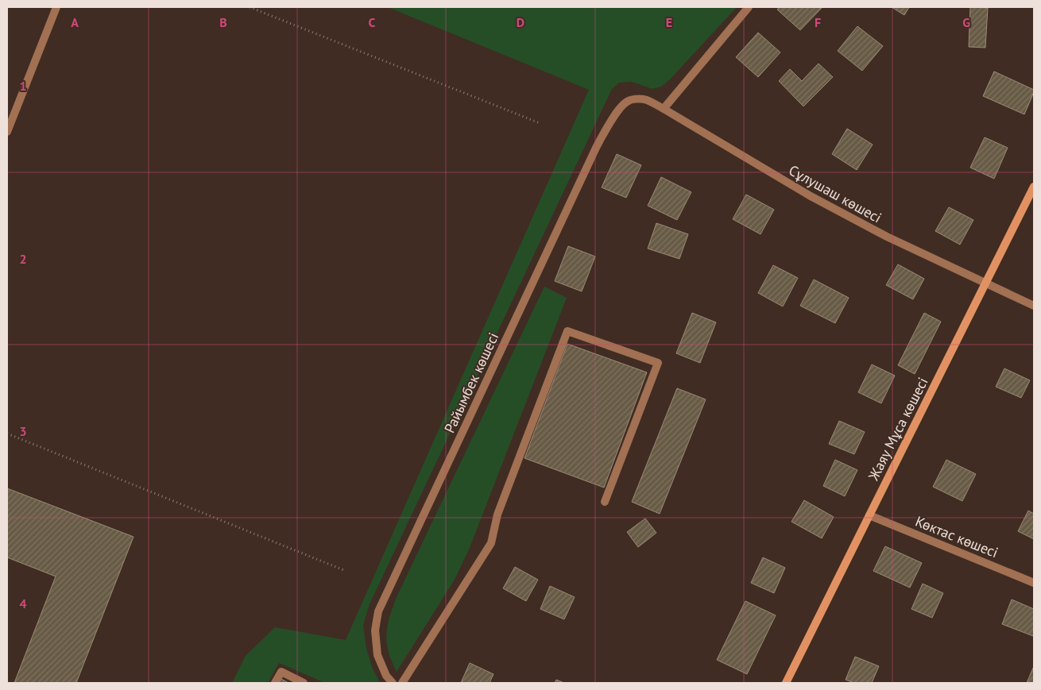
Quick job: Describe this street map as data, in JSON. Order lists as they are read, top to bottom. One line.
{"streets":{"street":["Сұлушаш көшесі","Райымбек көшесі","Жаяу Мұса көшесі","Көктас көшесі"]},"crossings":[["Сұлушаш көшесі","Райымбек көшесі"],["Сұлушаш көшесі","Жаяу Мұса көшесі"],["Жаяу Мұса көшесі","Көктас көшесі"]],"grid":{"columns":["A","B","C","D","E","F","G"],"rows":["1","2","3","4"]}}
